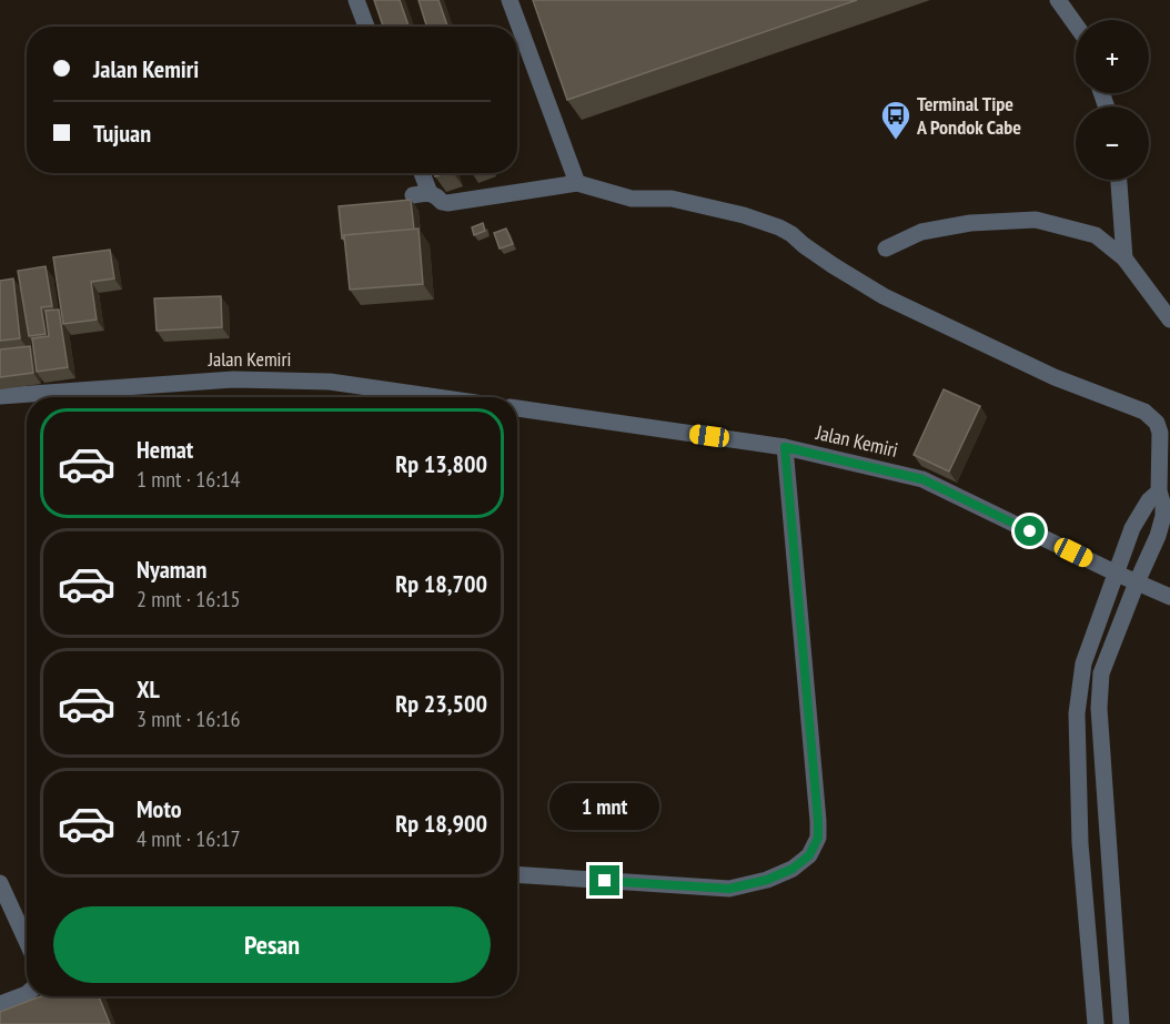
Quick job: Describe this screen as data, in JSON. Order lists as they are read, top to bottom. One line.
{"streets":{"street":["Jalan Kemiri"]},"places":{"bus stop":["Terminal Tipe A Pondok Cabe"]},"page":{"map_buttons":["+","−"],"banner":["Jalan Kemiri","Tujuan"],"list":[{"name":"Hemat","note":"1 mnt · 16:14","value":"Rp 13,800"},{"name":"Nyaman","note":"2 mnt · 16:15","value":"Rp 18,700"},{"name":"XL","note":"3 mnt · 16:16","value":"Rp 23,500"},{"name":"Moto","note":"4 mnt · 16:17","value":"Rp 18,900"}],"bubble":"1 mnt","buttons":"Pesan"}}
